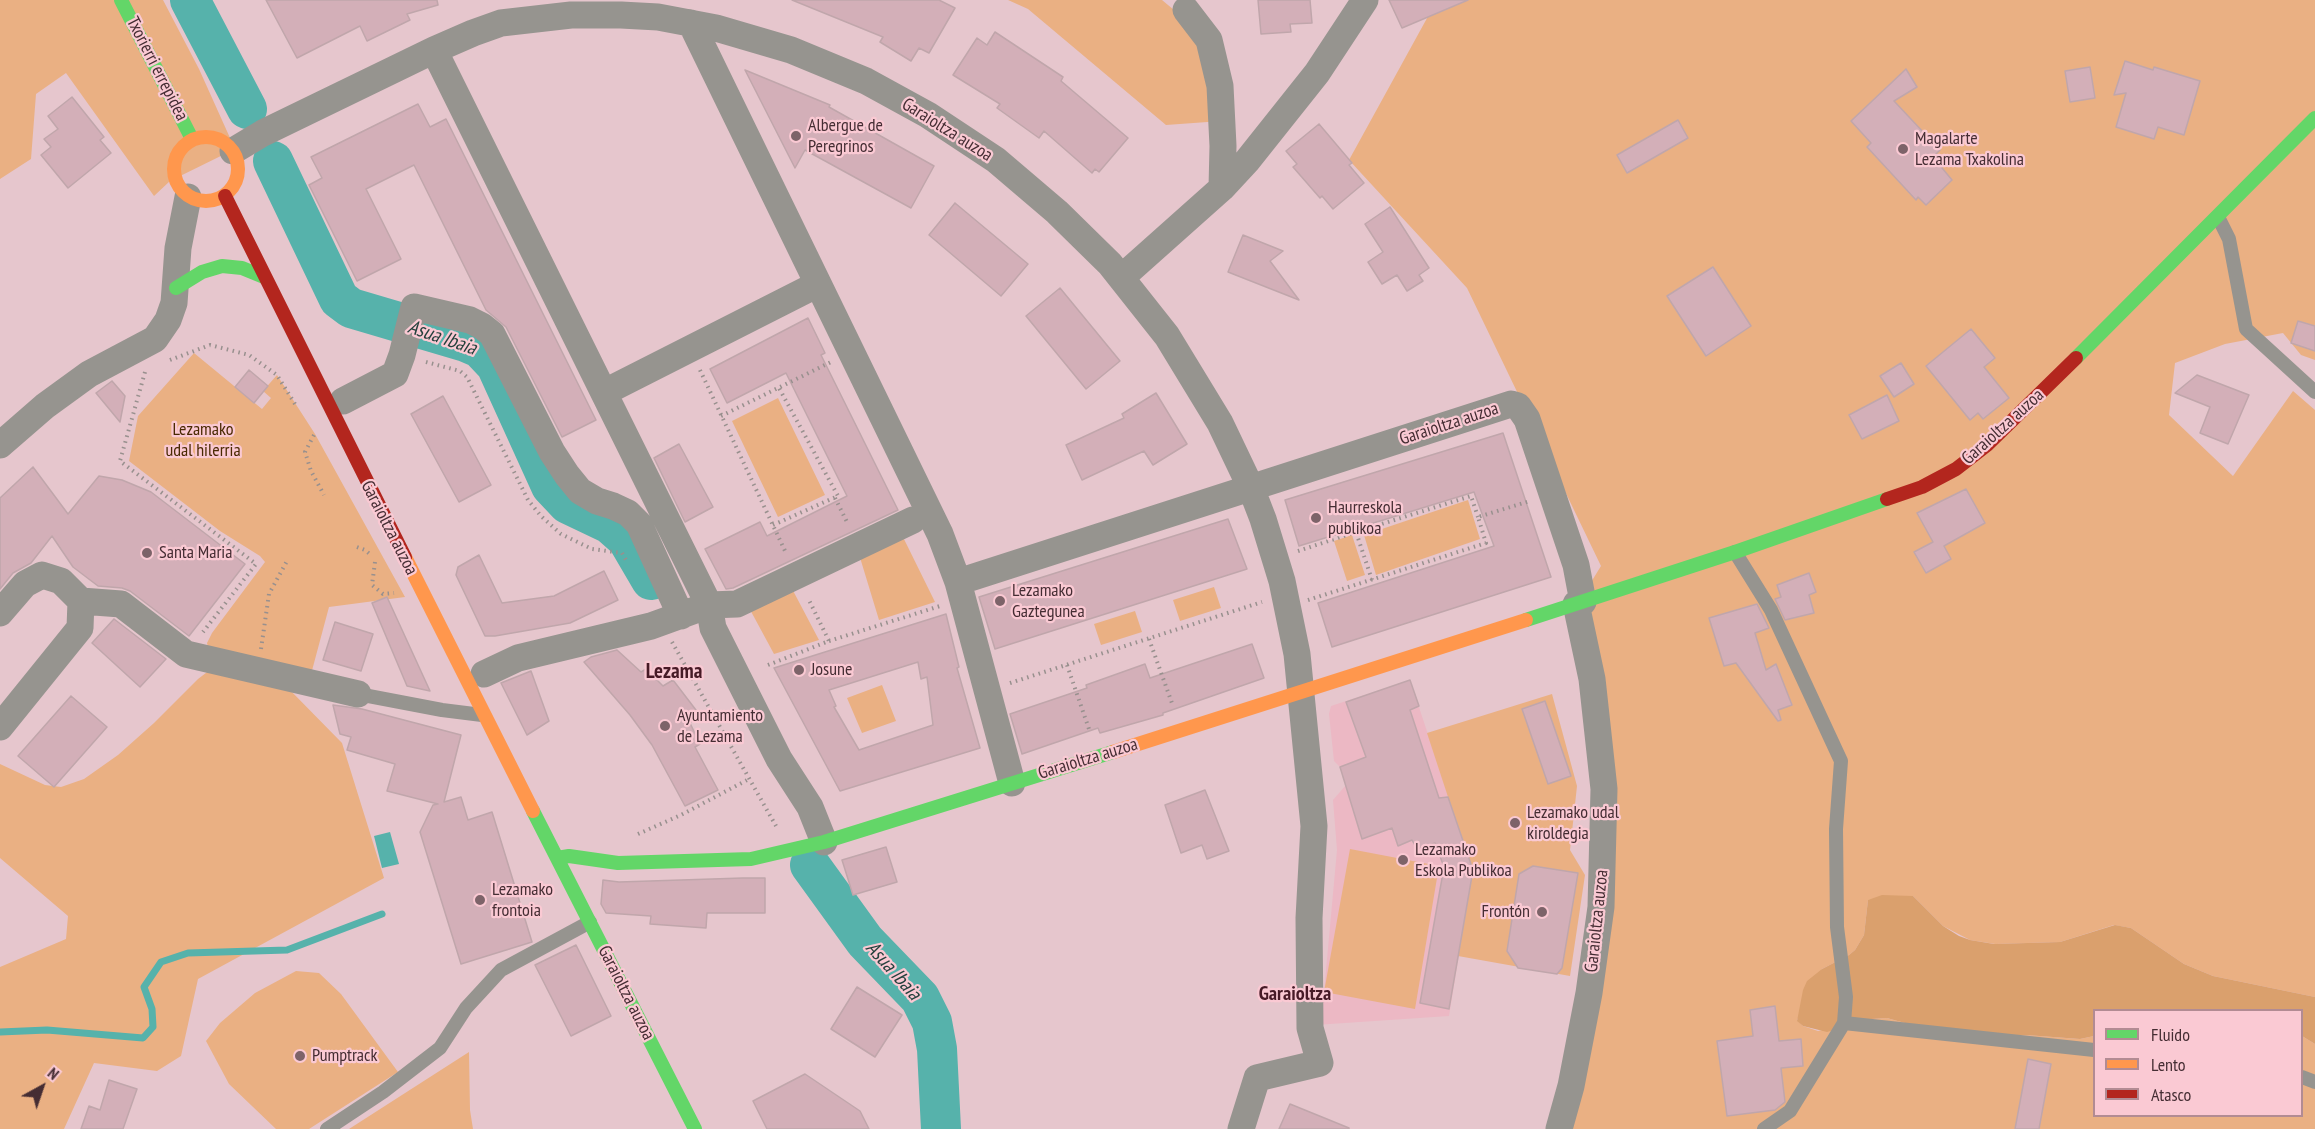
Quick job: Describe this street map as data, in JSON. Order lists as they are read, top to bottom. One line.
{"streets":{"street":["Txorierri errepidea","Garaioltza auzoa"]},"crossings":[["Txorierri errepidea","Garaioltza auzoa"]],"districts":["Lezama","Garaioltza"],"water":["Asua Ibaia"],"parks":["Lezamako udal hilerria"],"places":["Albergue de Peregrinos","Magalarte Lezama Txakolina","Haurreskola publikoa","Santa Maria","Lezamako Gaztegunea","Josune","Ayuntamiento de Lezama","Lezamako udal kiroldegia","Lezamako Eskola Publikoa","Lezamako frontoia","Frontón","Pumptrack"],"legend":["Fluido","Lento","Atasco"],"north":"top right"}
